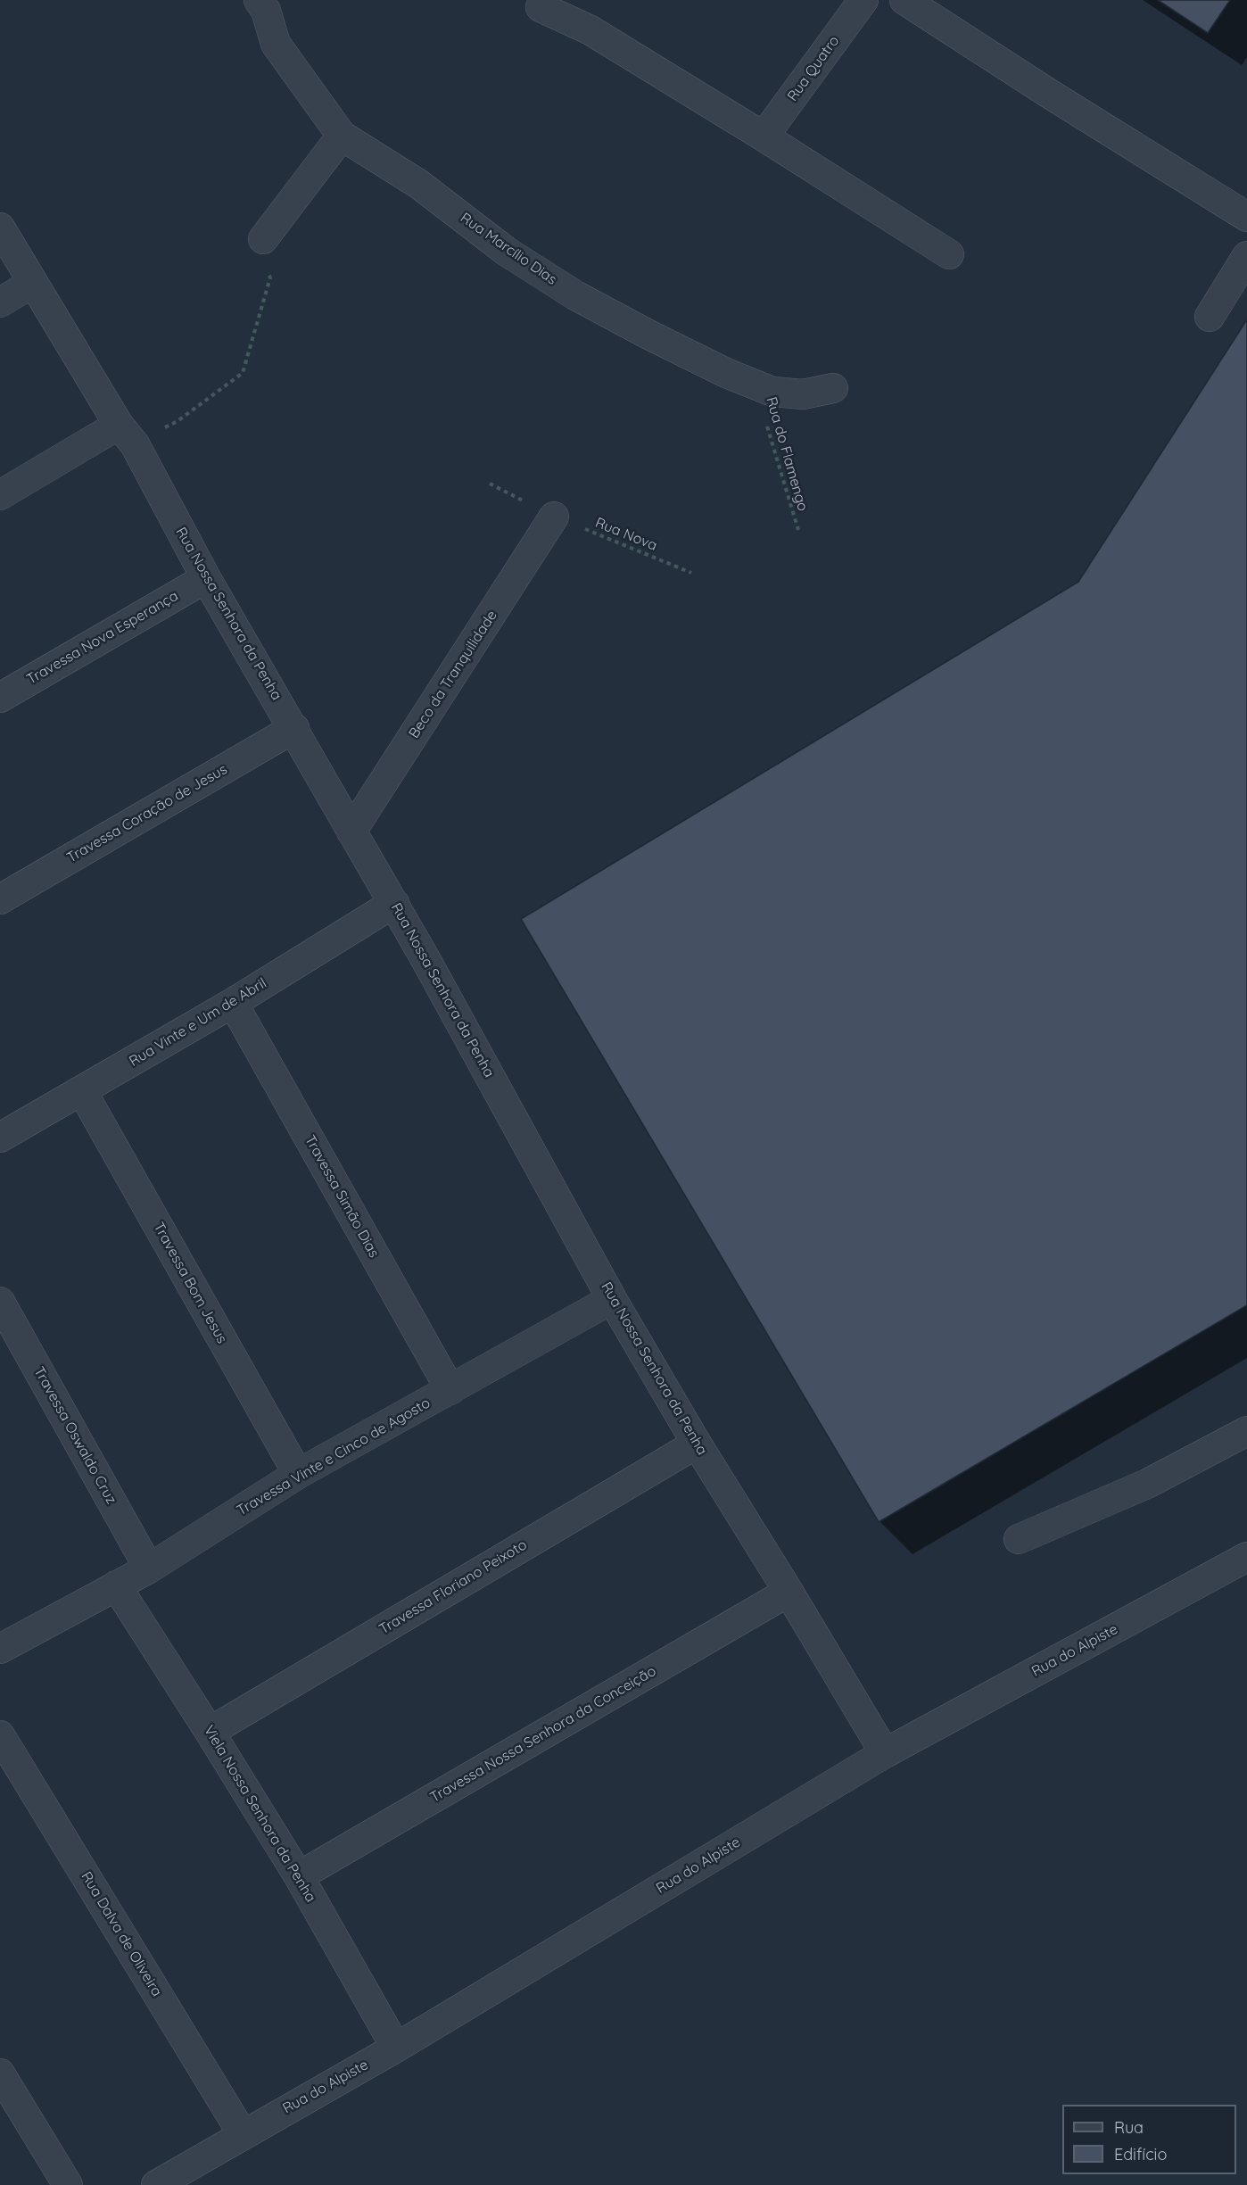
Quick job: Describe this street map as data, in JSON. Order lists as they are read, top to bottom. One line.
{"streets":{"street":["Rua Quatro","Rua Marcílio Dias","Rua Nossa Senhora da Penha","Travessa Nova Esperança","Beco da Tranquilidade","Travessa Coração de Jesus","Rua Vinte e Um de Abril","Travessa Simão Dias","Travessa Bom Jesus","Travessa Oswaldo Cruz","Travessa Vinte e Cinco de Agosto","Travessa Floriano Peixoto","Rua do Alpiste","Travessa Nossa Senhora da Conceição","Viela Nossa Senhora da Penha","Rua Dalva de Oliveira"],"path":["Rua do Flamengo","Rua Nova"]},"crossings":[["Rua Marcílio Dias","Rua do Flamengo"],["Rua Nova","Beco da Tranquilidade"],["Rua Nossa Senhora da Penha","Travessa Nova Esperança"],["Rua Nossa Senhora da Penha","Beco da Tranquilidade"],["Rua Nossa Senhora da Penha","Travessa Coração de Jesus"],["Rua Nossa Senhora da Penha","Rua Vinte e Um de Abril"],["Rua Nossa Senhora da Penha","Travessa Vinte e Cinco de Agosto"],["Rua Nossa Senhora da Penha","Travessa Floriano Peixoto"],["Rua Nossa Senhora da Penha","Rua do Alpiste"],["Rua Nossa Senhora da Penha","Travessa Nossa Senhora da Conceição"],["Rua Vinte e Um de Abril","Travessa Simão Dias"],["Rua Vinte e Um de Abril","Travessa Bom Jesus"],["Travessa Simão Dias","Travessa Vinte e Cinco de Agosto"],["Travessa Bom Jesus","Travessa Vinte e Cinco de Agosto"],["Travessa Oswaldo Cruz","Travessa Vinte e Cinco de Agosto"],["Travessa Vinte e Cinco de Agosto","Viela Nossa Senhora da Penha"],["Travessa Floriano Peixoto","Viela Nossa Senhora da Penha"],["Rua do Alpiste","Viela Nossa Senhora da Penha"],["Rua do Alpiste","Rua Dalva de Oliveira"],["Travessa Nossa Senhora da Conceição","Viela Nossa Senhora da Penha"]],"legend":["Rua","Edifício"]}
